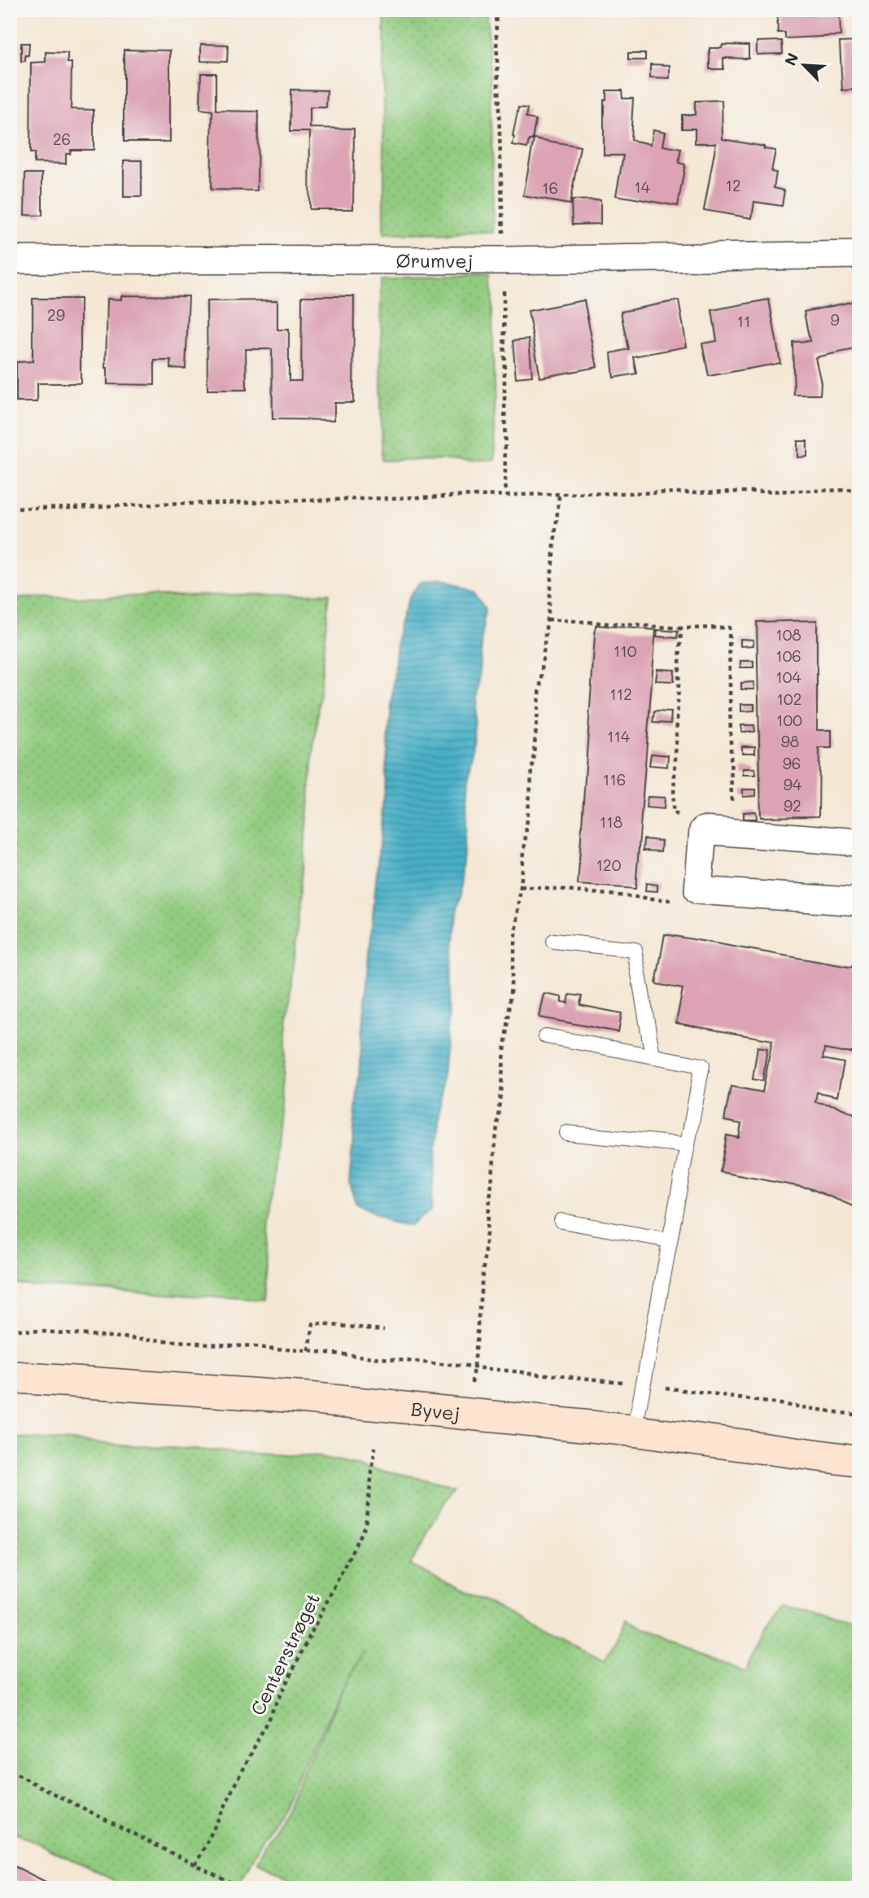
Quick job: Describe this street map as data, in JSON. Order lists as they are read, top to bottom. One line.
{"streets":{"street":["Ørumvej","Byvej"],"path":["Centerstrøget"]},"house_numbers":["26","12","14","16","29","9","11","108","110","106","104","112","102","100","114","98","96","116","94","92","118","120"],"north":"top left"}
